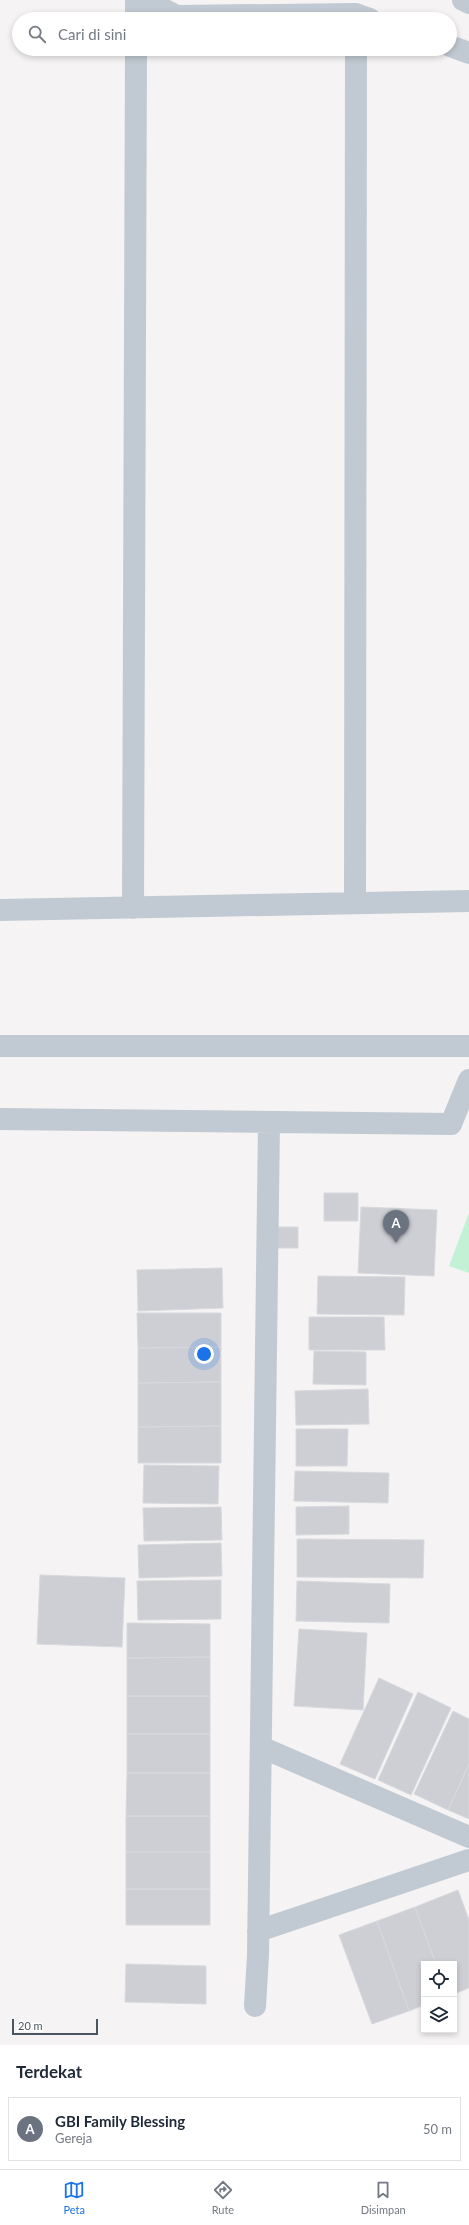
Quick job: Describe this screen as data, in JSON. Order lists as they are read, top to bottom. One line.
{"scale_bar":"20 m","page":{"search":"Cari di sini","pins":"A","scale":"20 m","heading":"Terdekat","list":[{"mark":"A","name":"GBI Family Blessing","note":"Gereja","value":"50 m"}],"nav":["Peta","Rute","Disimpan"]}}
